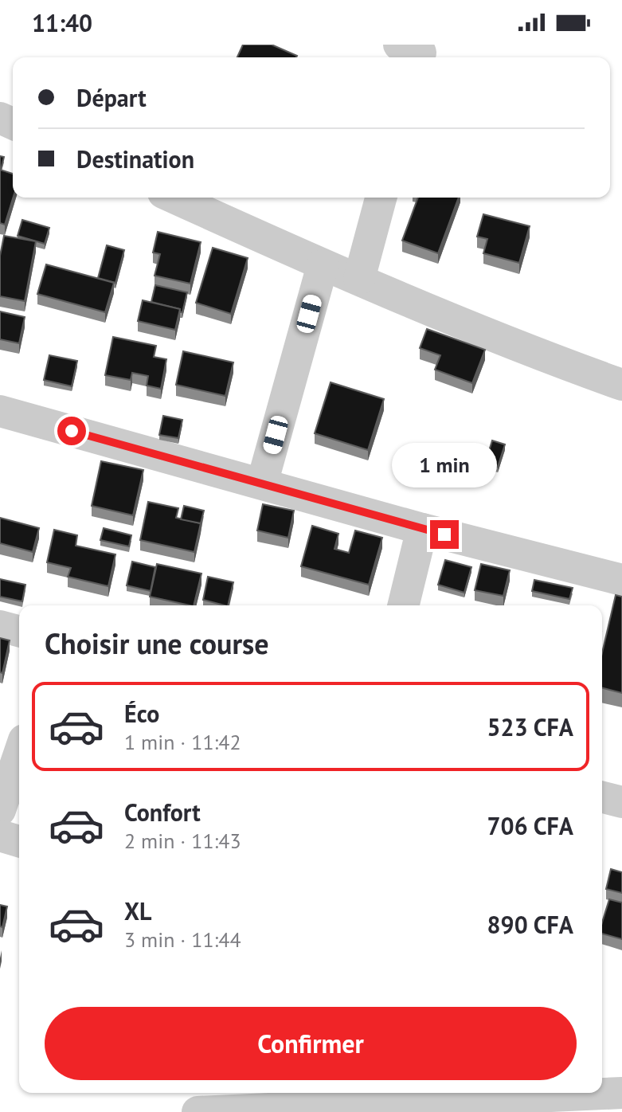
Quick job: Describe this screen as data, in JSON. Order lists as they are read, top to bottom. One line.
{"page":{"status":"11:40","banner":["Départ","Destination"],"bubble":"1 min","heading":"Choisir une course","list":[{"name":"Éco","note":"1 min · 11:42","value":"523 CFA"},{"name":"Confort","note":"2 min · 11:43","value":"706 CFA"},{"name":"XL","note":"3 min · 11:44","value":"890 CFA"}],"buttons":"Confirmer"}}
